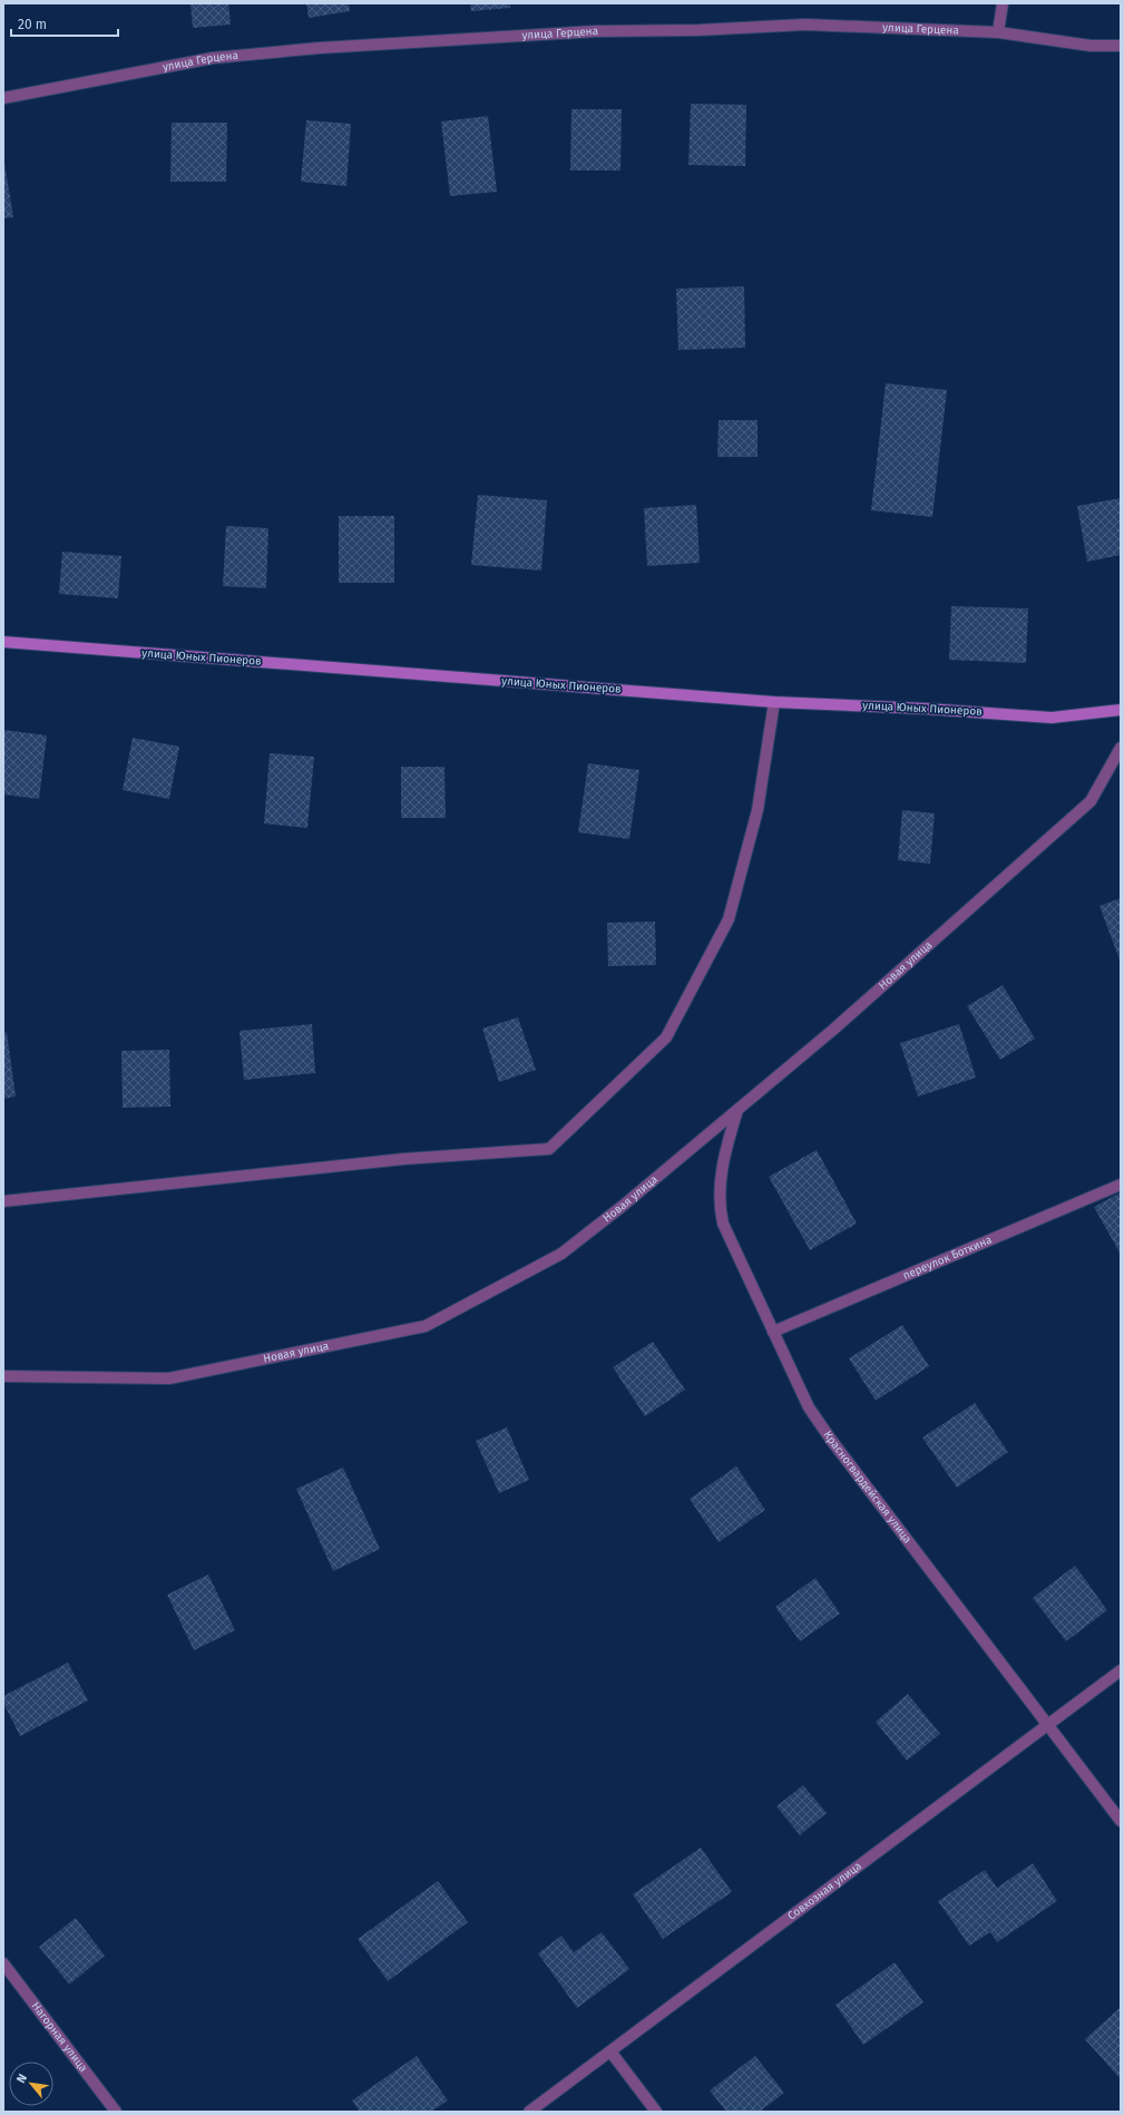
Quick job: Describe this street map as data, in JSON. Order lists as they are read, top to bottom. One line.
{"streets":{"main road":["улица Юных Пионеров"],"street":["улица Герцена","Новая улица","переулок Боткина","Красногвардейская улица","Совхозная улица","Нагорная улица"]},"crossings":[["Новая улица","Красногвардейская улица"],["переулок Боткина","Красногвардейская улица"],["Красногвардейская улица","Совхозная улица"]],"scale_bar":"20 m","north":"top left"}
